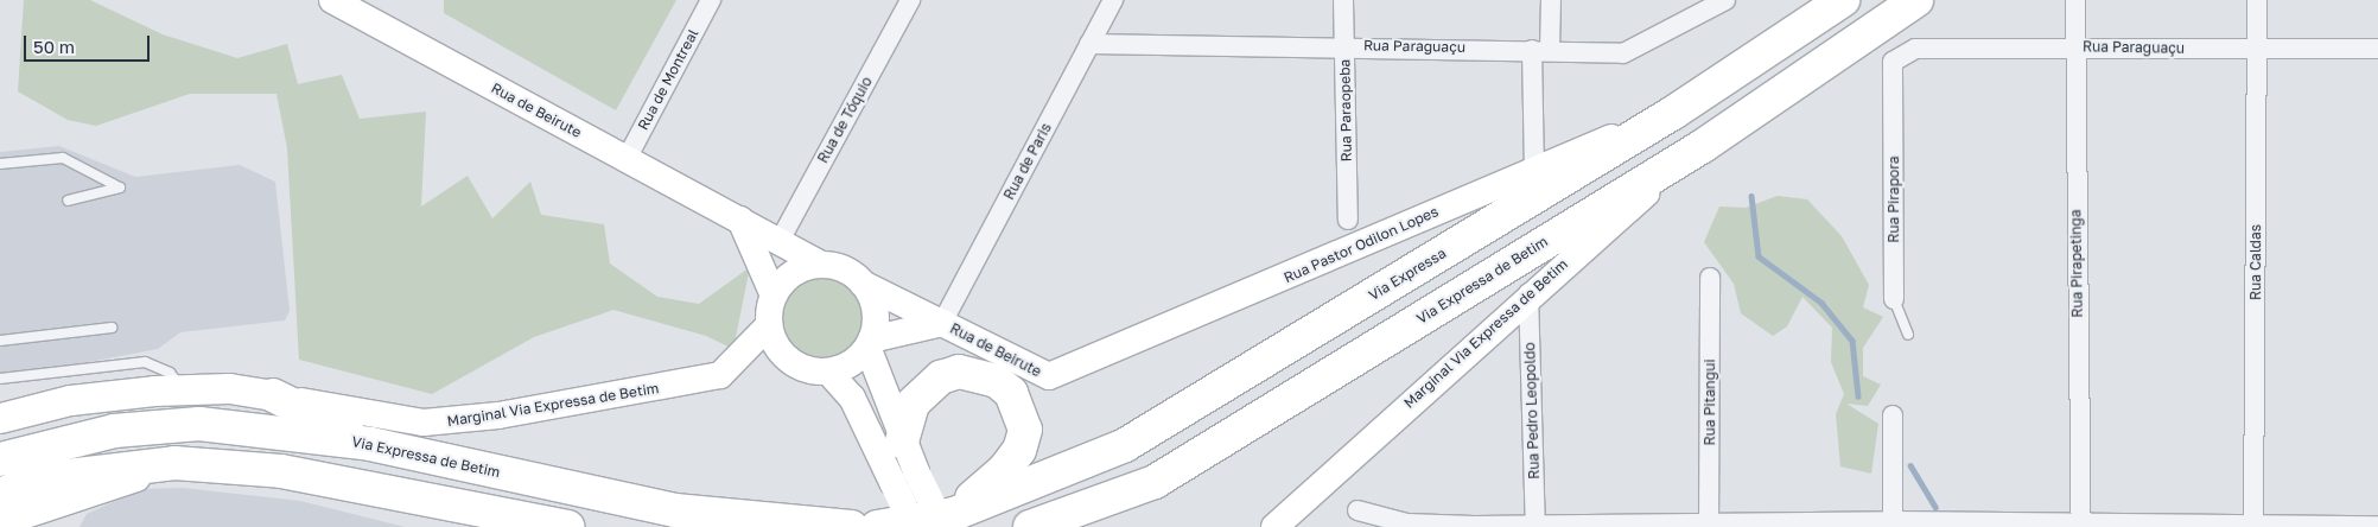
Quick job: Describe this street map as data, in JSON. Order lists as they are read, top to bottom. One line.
{"streets":{"highway":["Via Expressa","Via Expressa de Betim"],"main road":["Marginal Via Expressa de Betim"],"street":["Rua Paraguaçu","Rua de Montreal","Rua de Beirute","Rua Paraopeba","Rua de Tóquio","Rua de Paris","Rua Pirapora","Rua Pastor Odilon Lopes","Rua Caldas","Rua Pirapetinga","Rua Pitangui","Rua Pedro Leopoldo"]},"crossings":[["Rua Paraguaçu","Rua Paraopeba"],["Rua Paraguaçu","Rua de Paris"],["Rua Paraguaçu","Rua Pirapora"],["Rua Paraguaçu","Rua Caldas"],["Rua Paraguaçu","Rua Pirapetinga"],["Rua de Montreal","Rua de Beirute"],["Rua de Beirute","Rua de Tóquio"],["Rua de Beirute","Rua de Paris"],["Rua de Beirute","Rua Pastor Odilon Lopes"],["Rua de Beirute","Marginal Via Expressa de Betim"],["Rua Pastor Odilon Lopes","Via Expressa"],["Via Expressa de Betim","Marginal Via Expressa de Betim"],["Marginal Via Expressa de Betim","Rua Pedro Leopoldo"]],"scale_bar":"50 m"}
